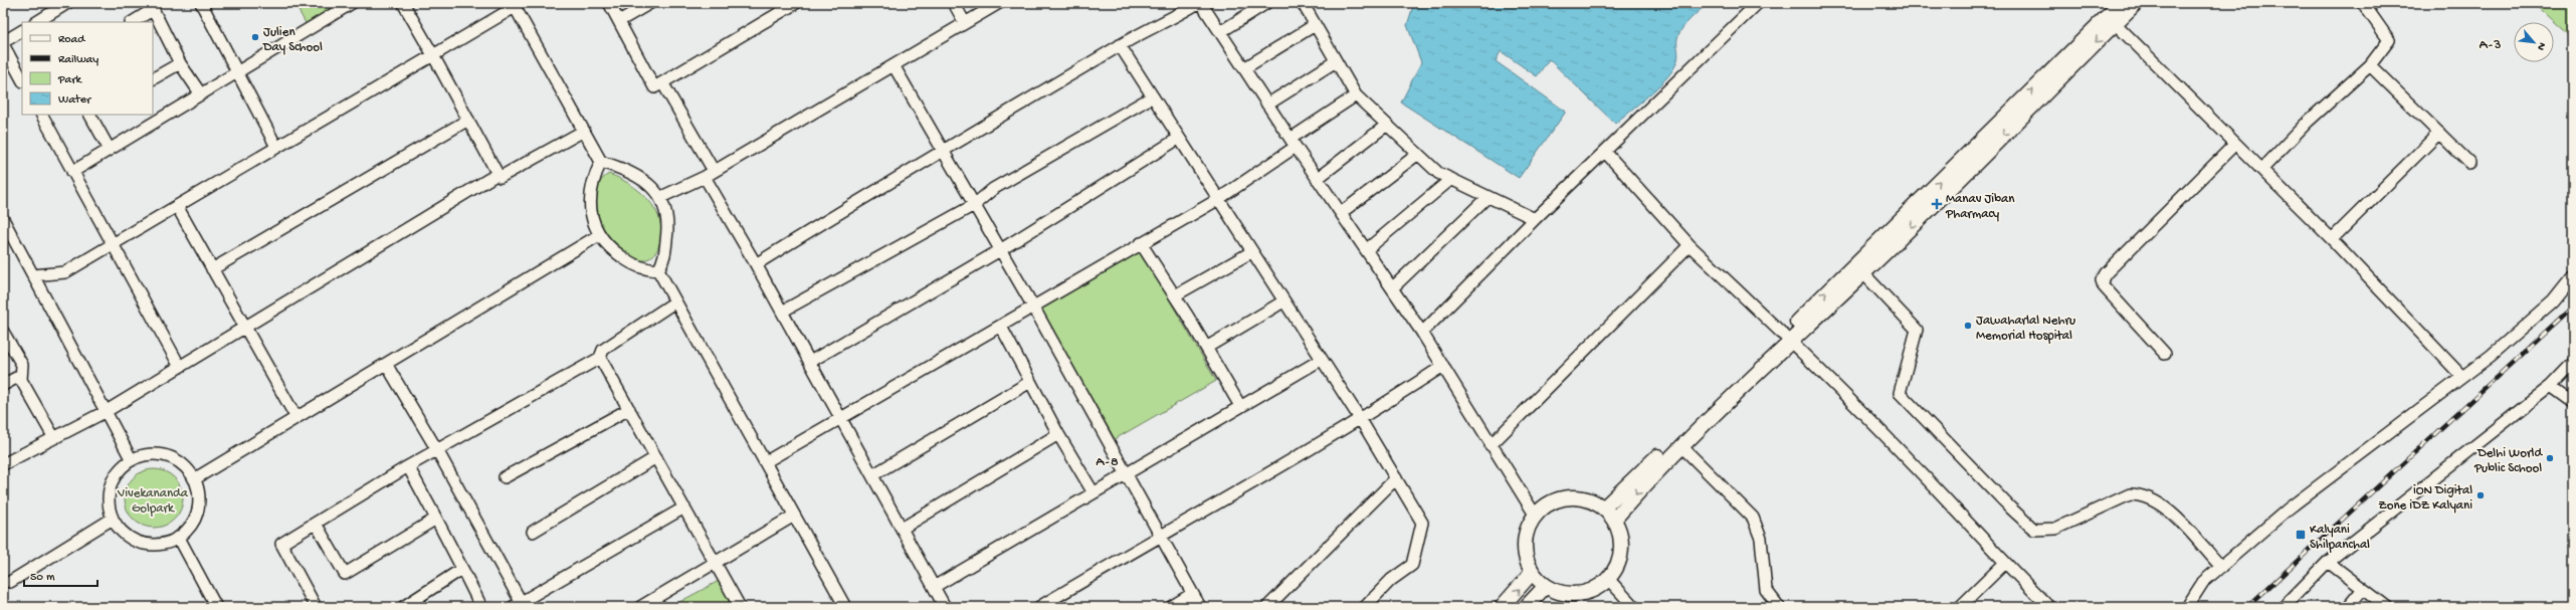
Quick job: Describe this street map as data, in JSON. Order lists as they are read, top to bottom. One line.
{"districts":["A-3","A-8"],"parks":["Vivekananda Golpark"],"places":{"other":["Julien Day School","Jawaharlal Nehru Memorial Hospital","Delhi World Public School","iON Digital Zone iDZ Kalyani"],"health":["Manav Jiban Pharmacy"],"transit":["Kalyani Shilpanchal"]},"legend":["Road","Railway","Park","Water"],"scale_bar":"50 m","north":"bottom right"}
